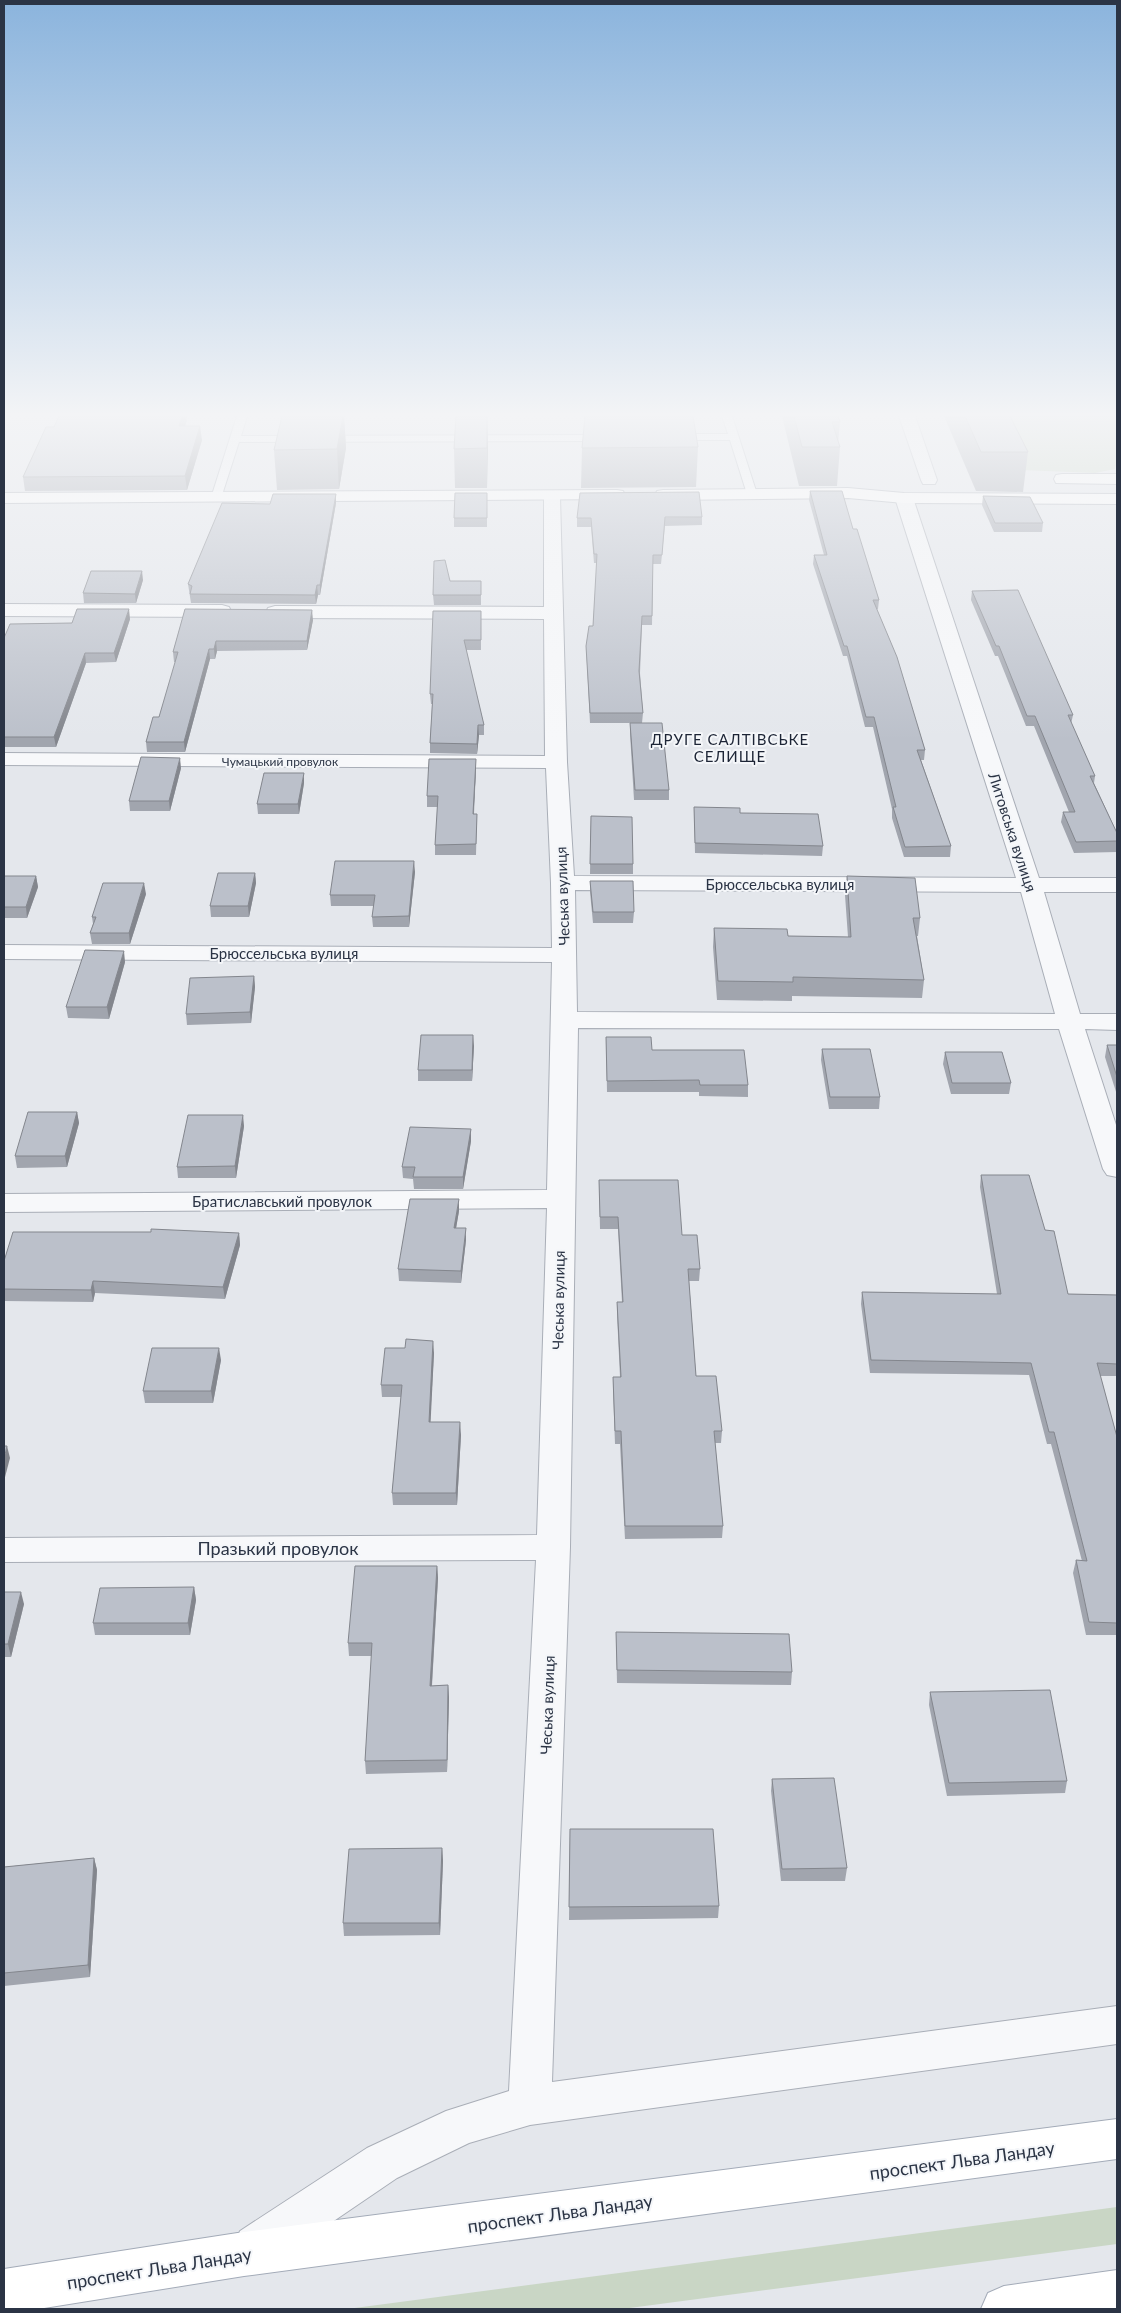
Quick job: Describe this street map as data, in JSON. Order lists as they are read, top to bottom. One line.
{"streets":{"street":["Чумацький провулок","Литовська вулиця","Брюссельська вулиця","Чеська вулиця","Братиславський провулок","Празький провулок","проспект Льва Ландау"]},"crossings":[["Чумацький провулок","Чеська вулиця"],["Литовська вулиця","Брюссельська вулиця"],["Брюссельська вулиця","Чеська вулиця"],["Чеська вулиця","Братиславський провулок"],["Чеська вулиця","Празький провулок"]],"districts":["ДРУГЕ САЛТІВСЬКЕ СЕЛИЩЕ"]}
